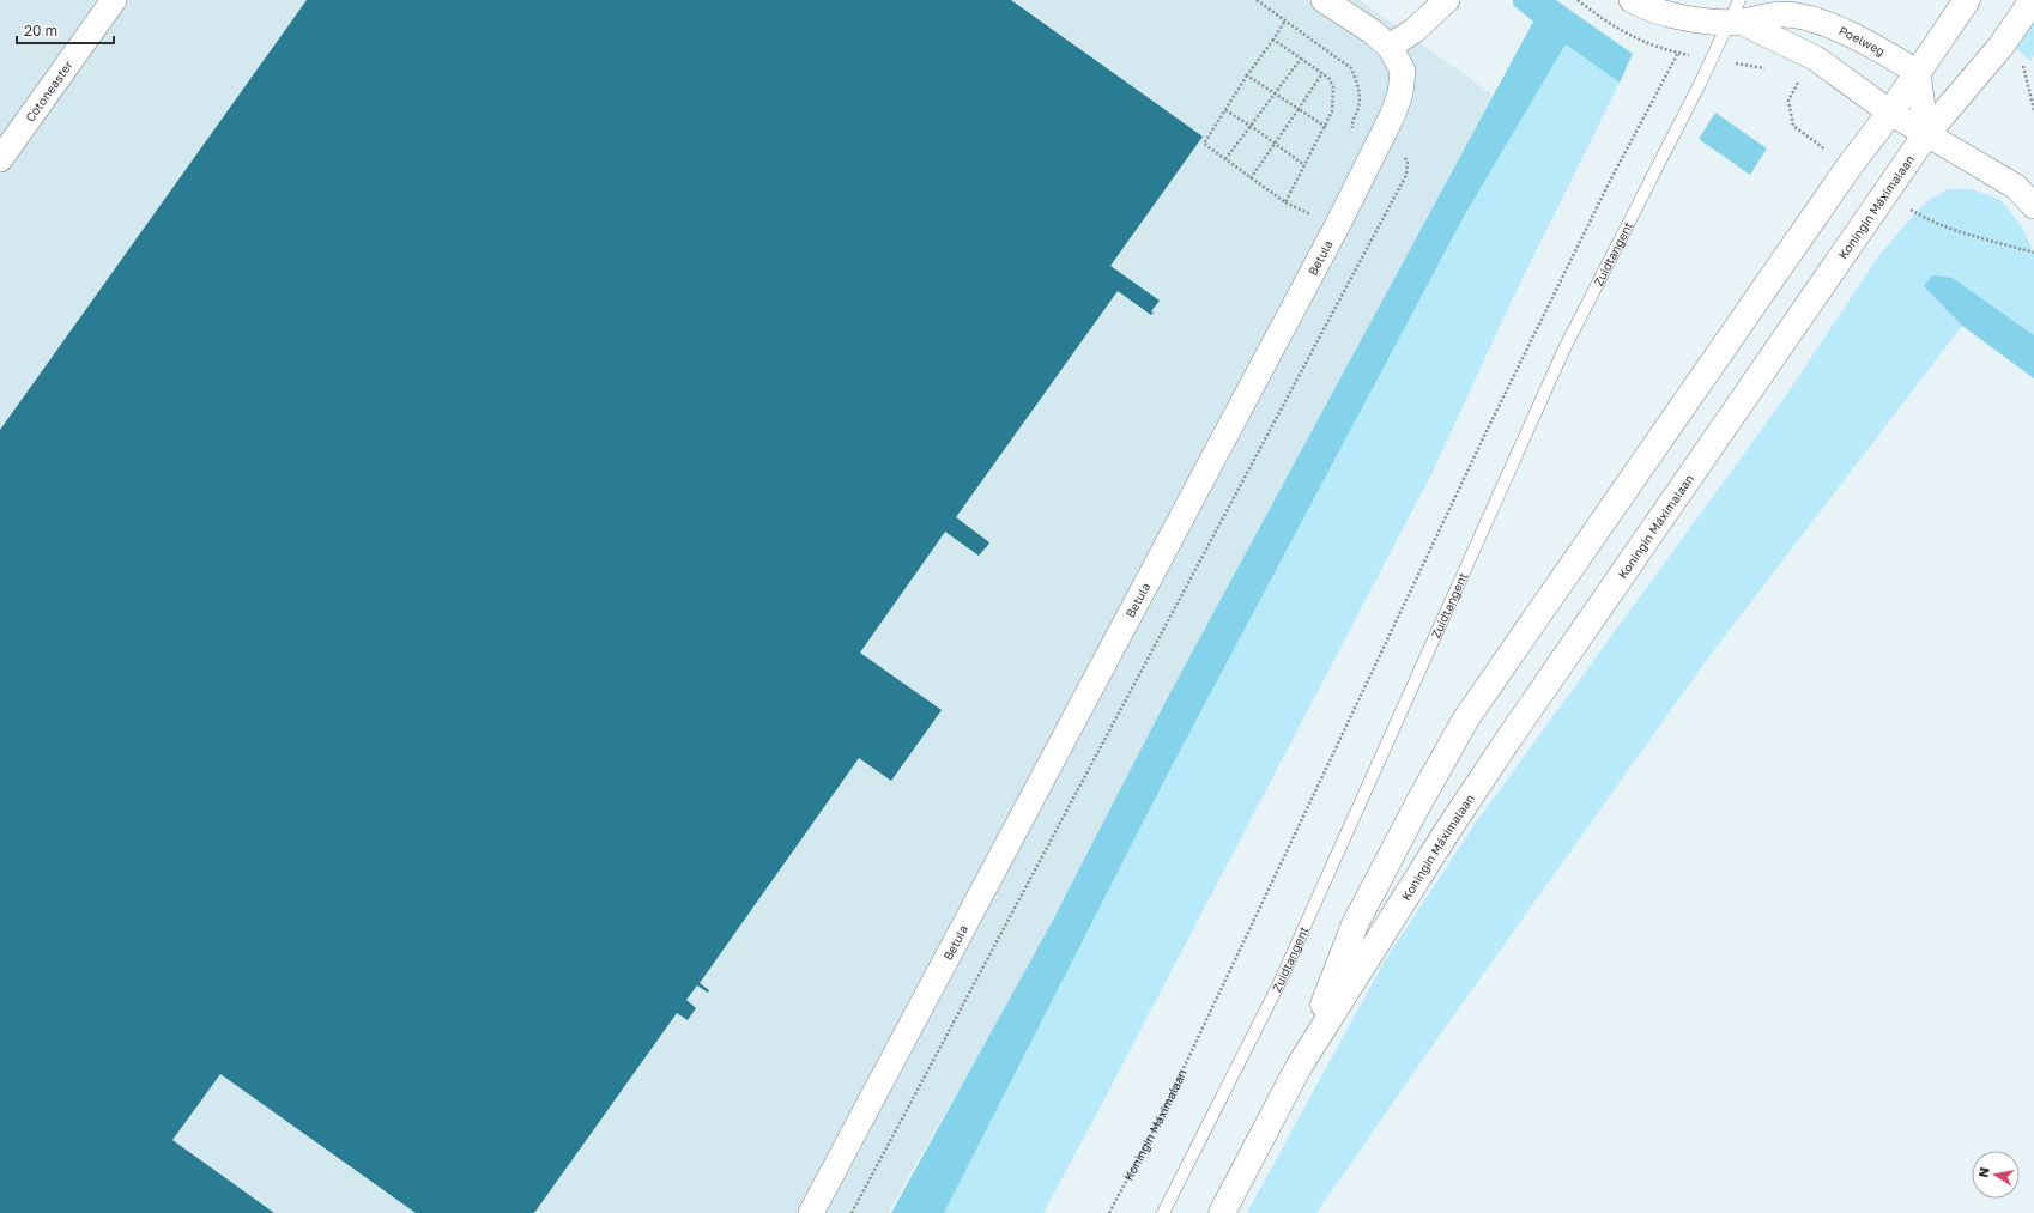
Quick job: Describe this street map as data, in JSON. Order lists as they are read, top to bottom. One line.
{"streets":{"main road":["Koningin Máximalaan"],"street":["Poelweg","Cotoneaster","Betula"],"lane":["Zuidtangent"]},"crossings":[["Poelweg","Koningin Máximalaan"],["Poelweg","Zuidtangent"]],"scale_bar":"20 m","north":"left"}
